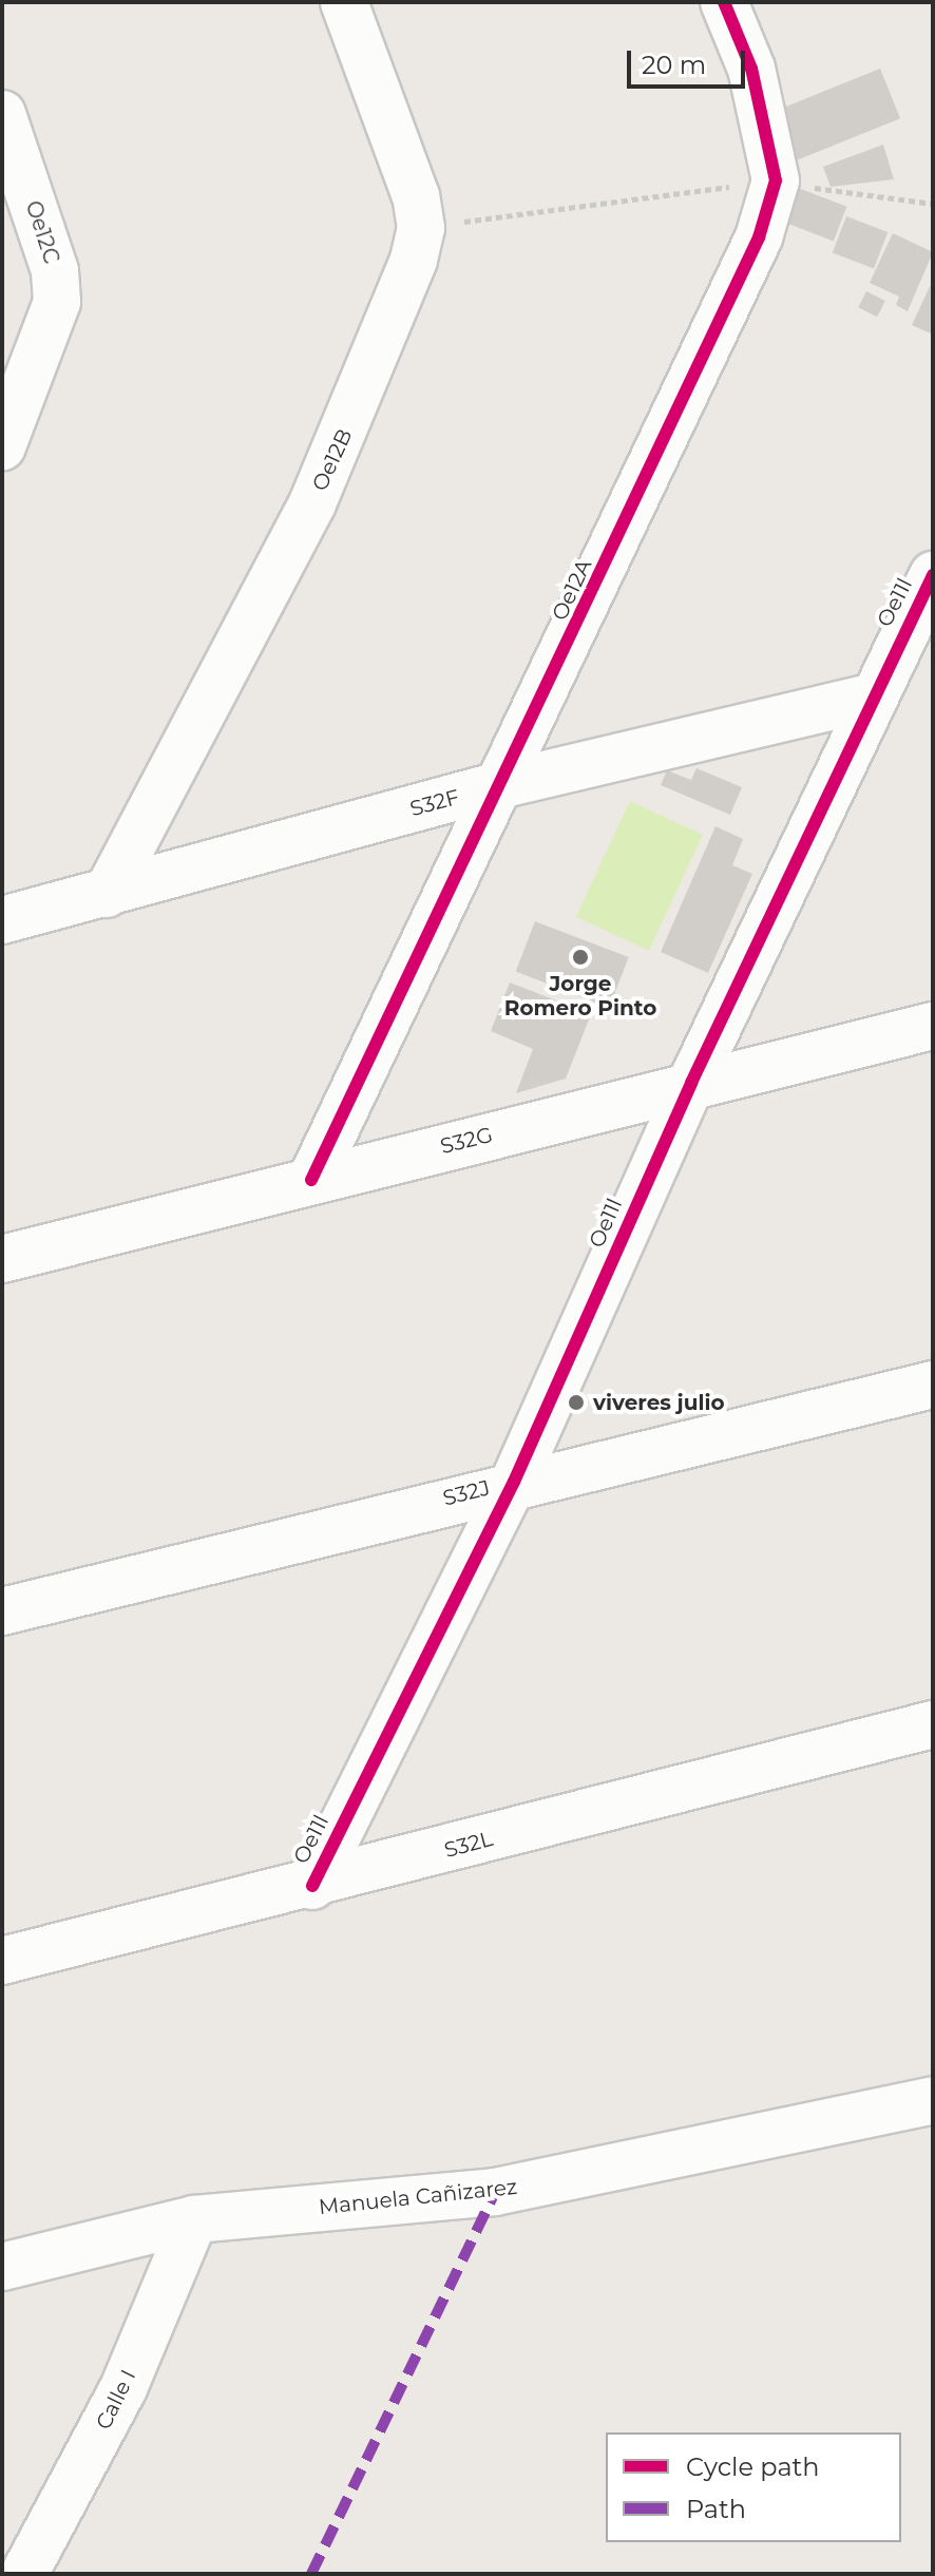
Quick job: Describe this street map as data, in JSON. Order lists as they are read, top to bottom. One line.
{"streets":{"street":["Oe12C","Oe12B","Oe12A","Oe11l","S32F","S32G","S32J","S32L","Manuela Cañizarez","Calle I"]},"crossings":[["Oe12B","S32F"],["Oe12A","S32F"],["Oe12A","S32G"],["Oe11l","S32F"],["Oe11l","S32G"],["Oe11l","S32J"],["Oe11l","S32L"],["Manuela Cañizarez","Calle I"]],"places":["Jorge Romero Pinto","viveres julio"],"legend":["Cycle path","Path"],"scale_bar":"20 m"}
